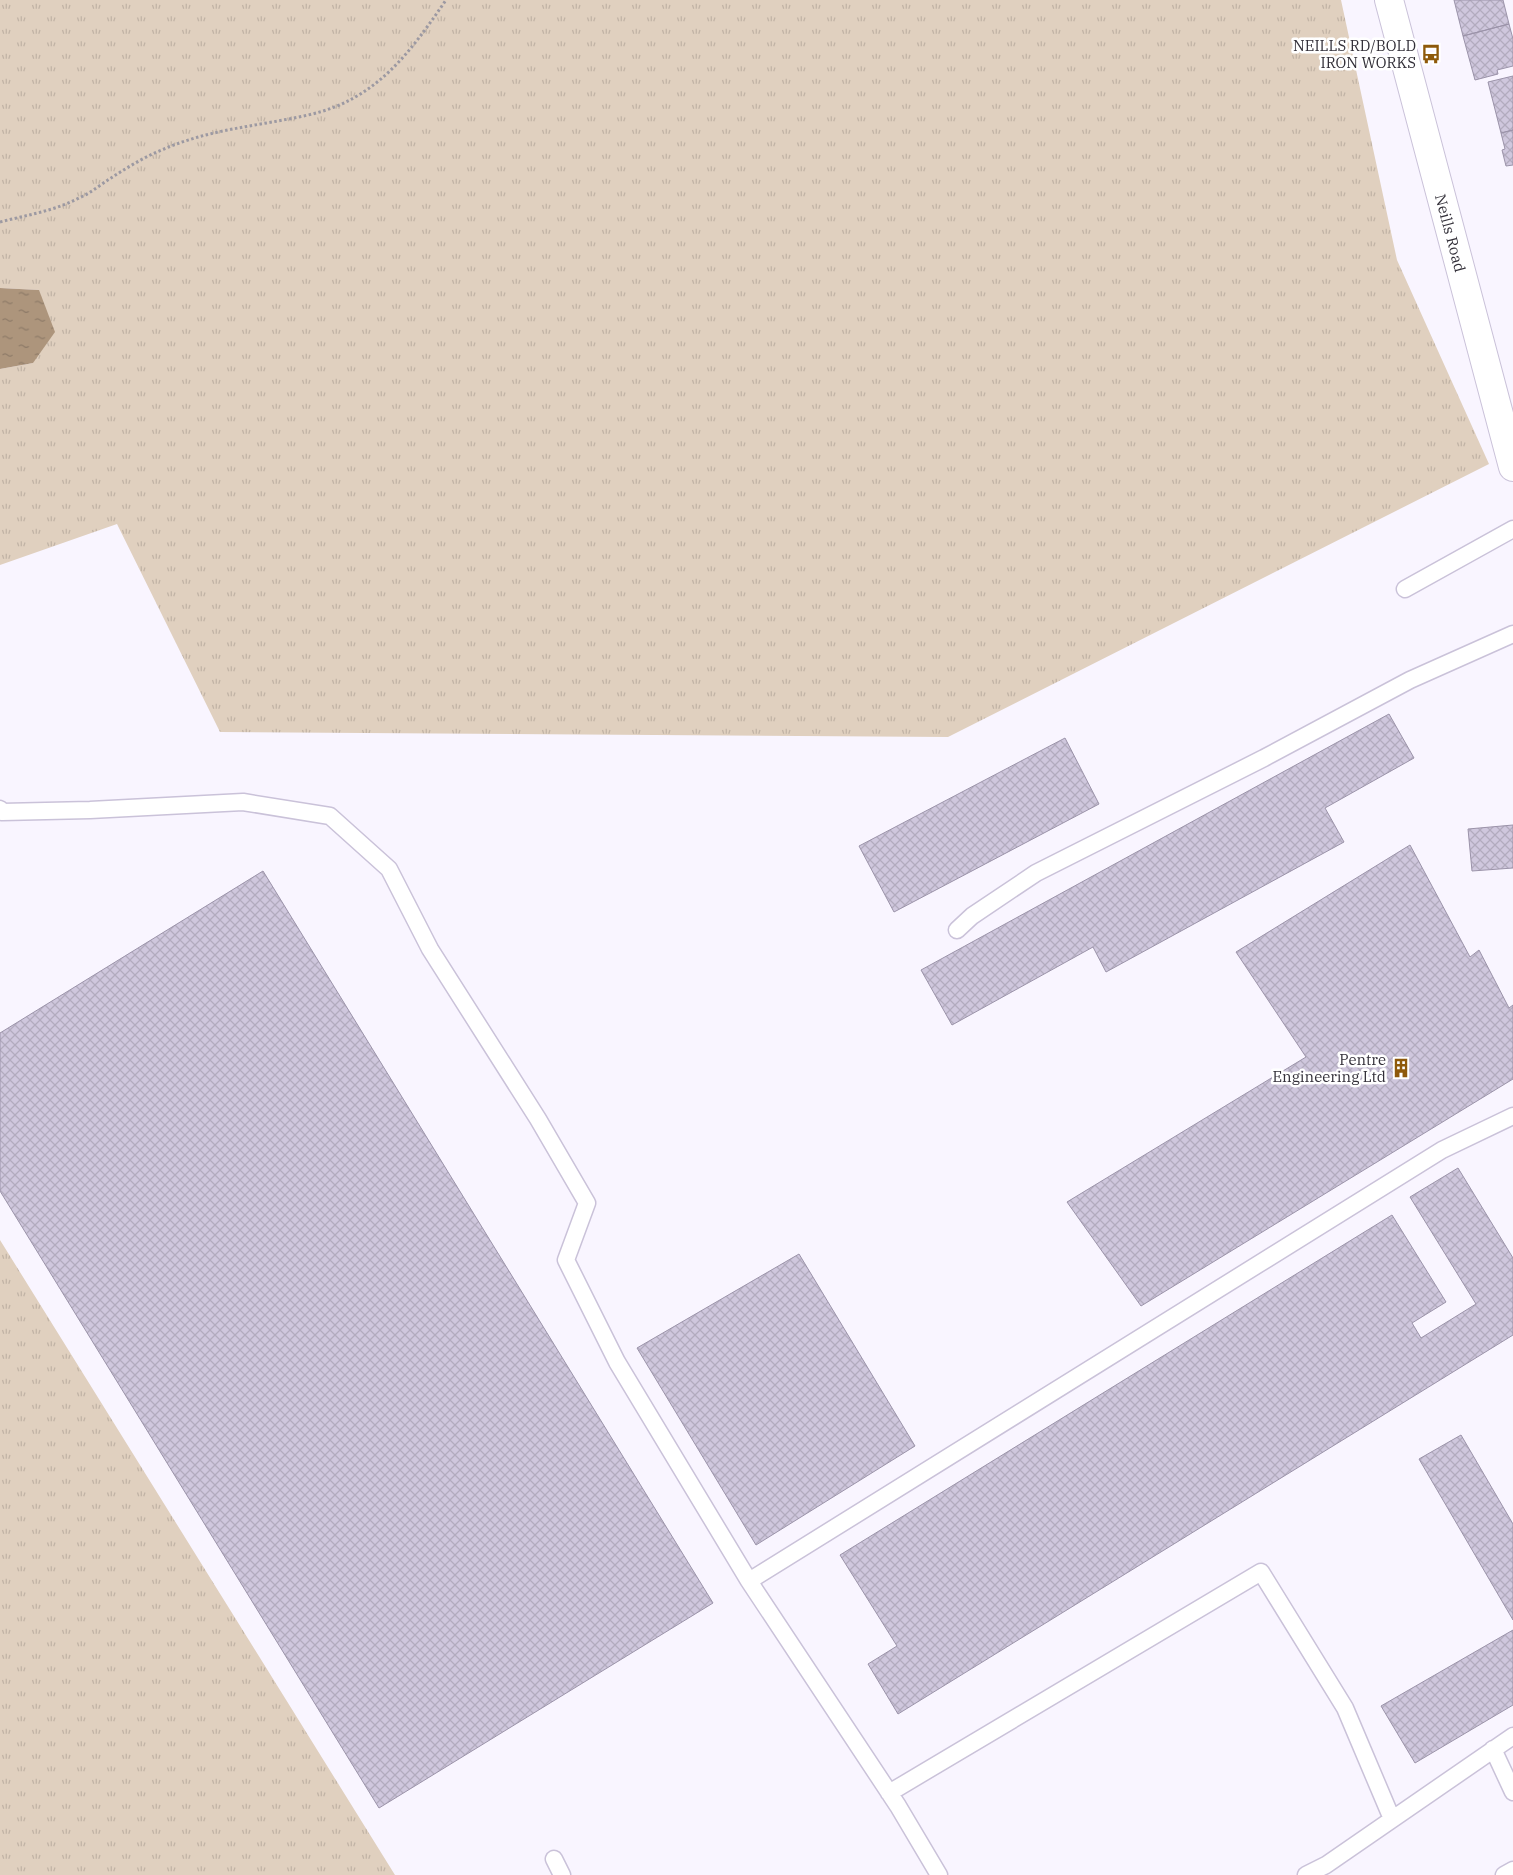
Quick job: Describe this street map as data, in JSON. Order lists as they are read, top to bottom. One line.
{"streets":{"street":["Neills Road"]},"places":{"bus stop":["NEILLS RD/BOLD IRON WORKS"],"building":["Pentre Engineering Ltd"]}}
